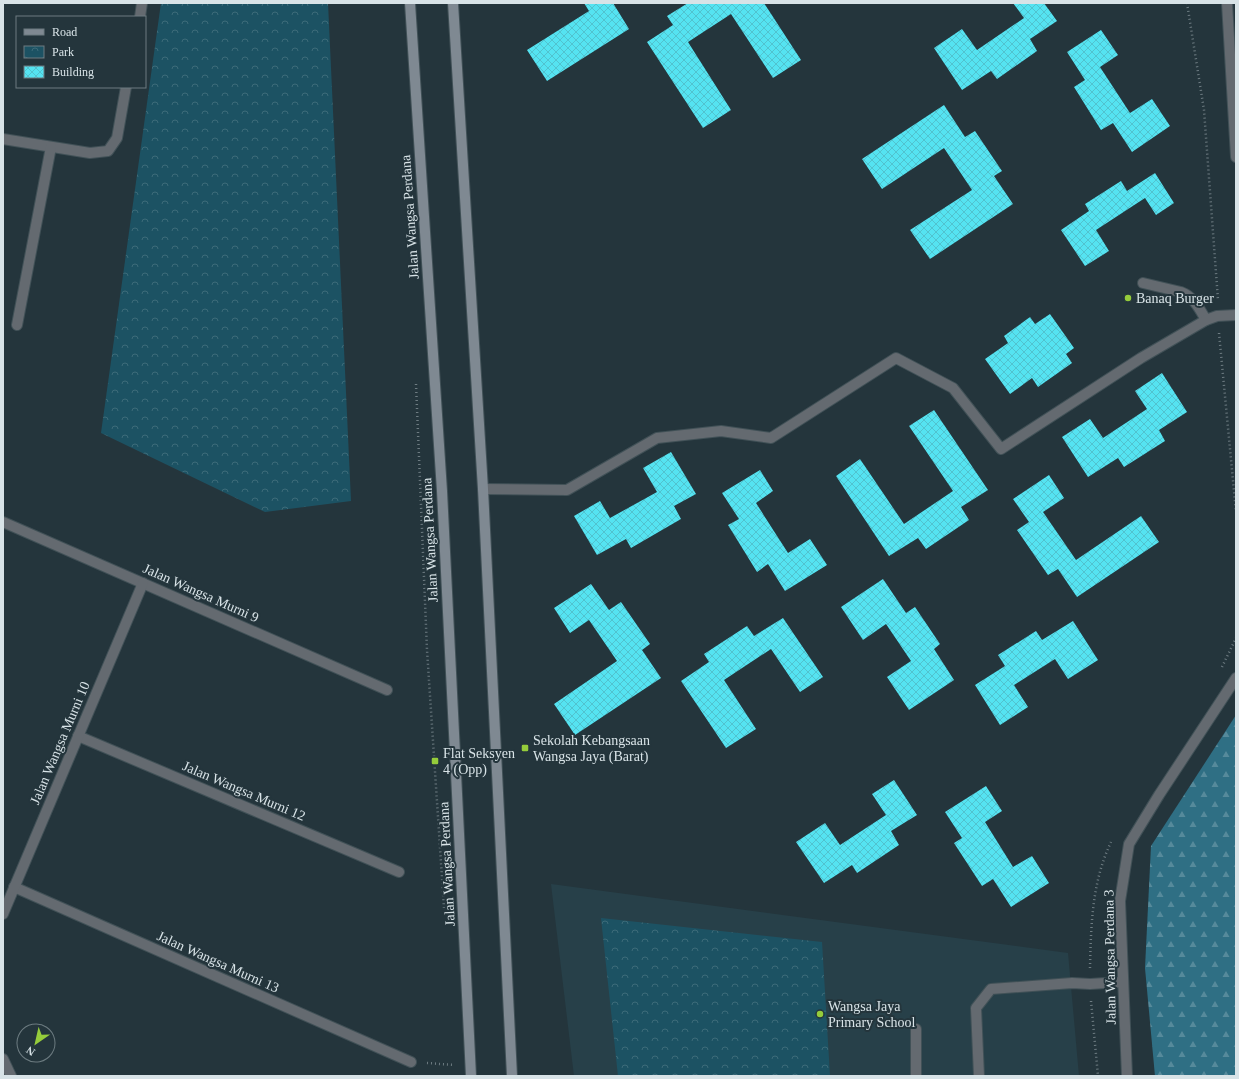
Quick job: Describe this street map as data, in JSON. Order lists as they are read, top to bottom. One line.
{"streets":{"main road":["Jalan Wangsa Perdana"],"street":["Jalan Wangsa Murni 9","Jalan Wangsa Murni 10","Jalan Wangsa Murni 12","Jalan Wangsa Perdana 3","Jalan Wangsa Murni 13"]},"crossings":[["Jalan Wangsa Murni 9","Jalan Wangsa Murni 10"],["Jalan Wangsa Murni 10","Jalan Wangsa Murni 12"],["Jalan Wangsa Murni 10","Jalan Wangsa Murni 13"]],"places":{"other":["Banaq Burger","Wangsa Jaya Primary School"],"transit":["Sekolah Kebangsaan Wangsa Jaya (Barat)","Flat Seksyen 4 (Opp)"]},"legend":["Road","Park","Building"],"north":"bottom left"}
